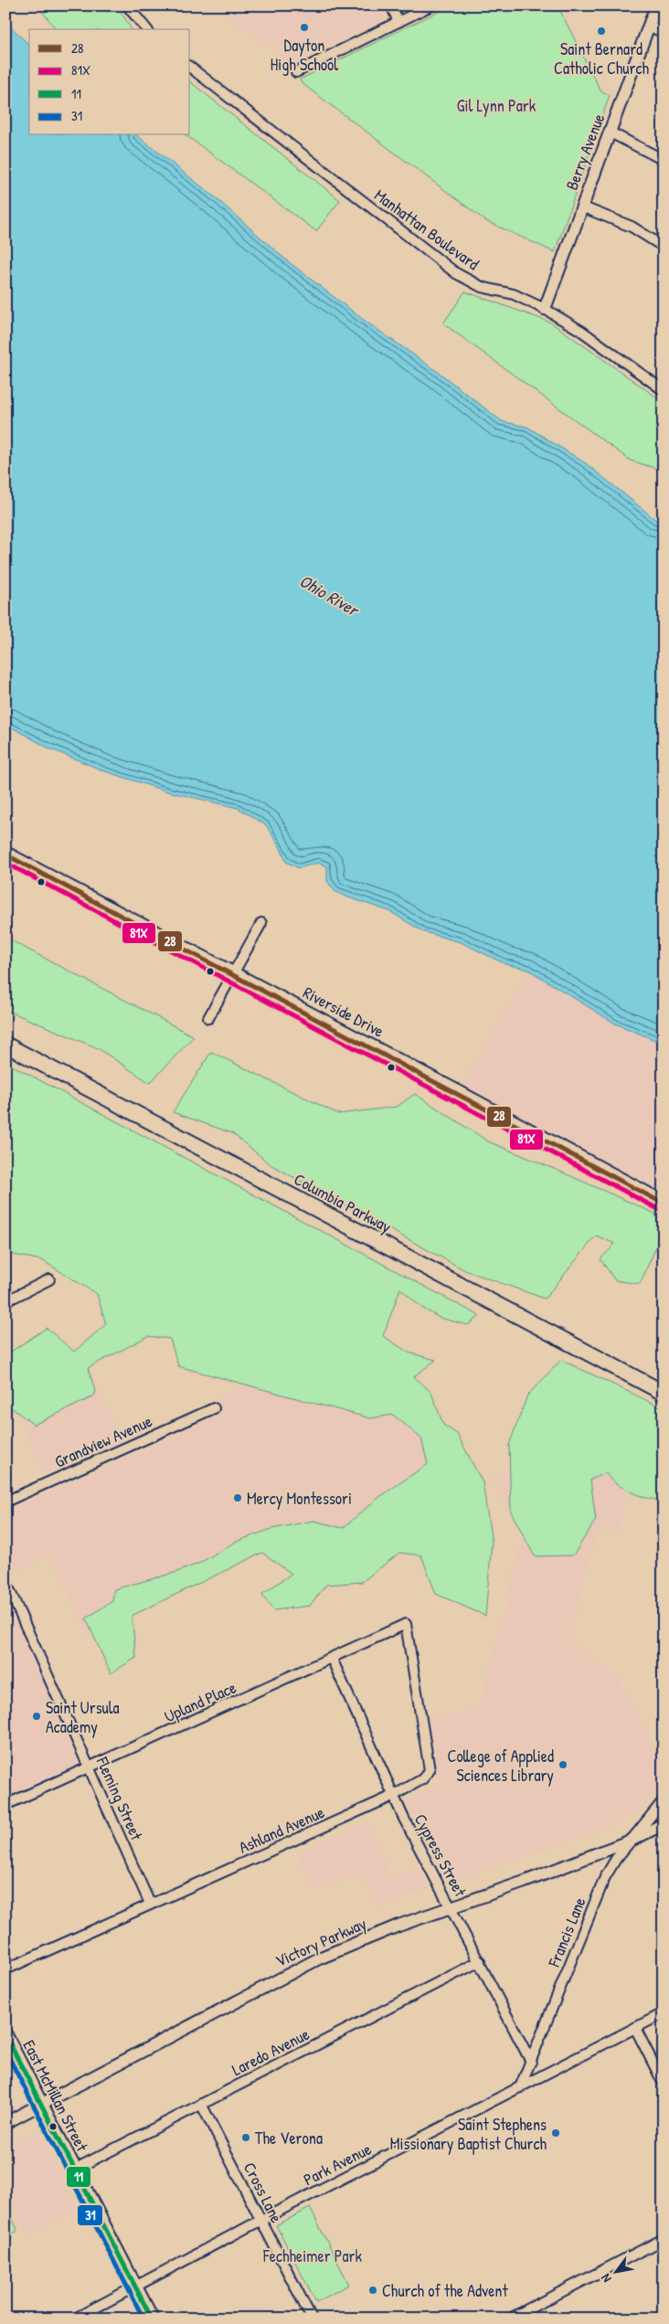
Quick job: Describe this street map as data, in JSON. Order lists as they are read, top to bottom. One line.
{"streets":{"main road":["Riverside Drive","Columbia Parkway","East McMillan Street"],"street":["Berry Avenue","Manhattan Boulevard","Grandview Avenue","Upland Place","Fleming Street","Ashland Avenue","Cypress Street","Francis Lane","Victory Parkway","Laredo Avenue","Park Avenue","Cross Lane"]},"crossings":[["Berry Avenue","Manhattan Boulevard"],["Upland Place","Fleming Street"],["Upland Place","Ashland Avenue"],["Upland Place","Cypress Street"],["Fleming Street","Ashland Avenue"],["Ashland Avenue","Cypress Street"],["Cypress Street","Francis Lane"],["Cypress Street","Victory Parkway"],["Cypress Street","Laredo Avenue"],["Francis Lane","Victory Parkway"],["Francis Lane","Park Avenue"],["Victory Parkway","East McMillan Street"],["Laredo Avenue","East McMillan Street"],["Laredo Avenue","Cross Lane"],["East McMillan Street","Park Avenue"],["Park Avenue","Cross Lane"]],"water":["Ohio River"],"parks":["Gil Lynn Park","Fechheimer Park"],"places":["Dayton High School","Saint Bernard Catholic Church","Mercy Montessori","Saint Ursula Academy","College of Applied Sciences Library","Saint Stephens Missionary Baptist Church","The Verona","Church of the Advent"],"lines":["transit line 28","transit line 81X","transit line 11","transit line 31"],"legend":["28","81X","11","31"],"north":"bottom left"}
